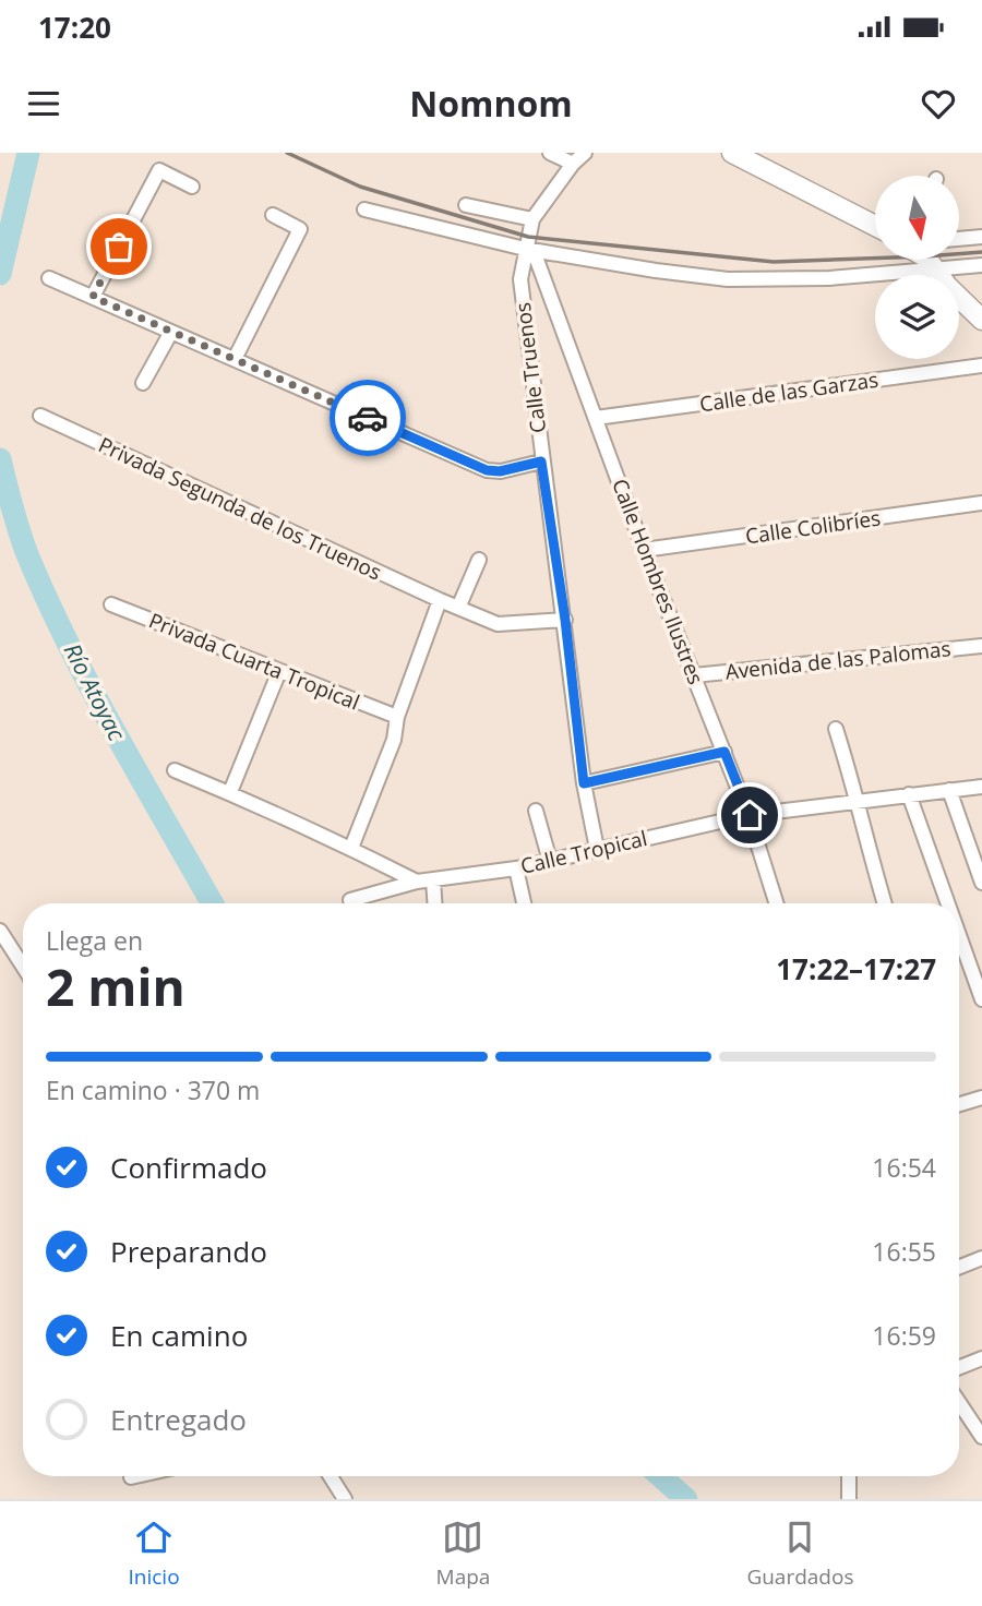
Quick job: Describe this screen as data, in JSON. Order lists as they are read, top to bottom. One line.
{"streets":{"street":["Calle Truenos","Calle de las Garzas","Privada Segunda de los Truenos","Calle Colibríes","Calle Hombres Ilustres","Avenida de las Palomas","Privada Cuarta Tropical","Calle Tropical"]},"crossings":[["Calle Truenos","Privada Segunda de los Truenos"],["Calle Truenos","Calle Hombres Ilustres"],["Calle Truenos","Calle Tropical"],["Calle de las Garzas","Calle Hombres Ilustres"],["Calle Colibríes","Calle Hombres Ilustres"],["Calle Hombres Ilustres","Avenida de las Palomas"],["Calle Hombres Ilustres","Calle Tropical"]],"water":["Río Atoyac"],"north":"bottom","page":{"status":"17:20","header":"Nomnom","heading":["2 min","Llega en","17:22–17:27"],"bar":"En camino · 370 m","list":[["Confirmado","16:54"],["Preparando","16:55"],["En camino","16:59"],"Entregado"],"tabs":["Inicio","Mapa","Guardados"]}}
